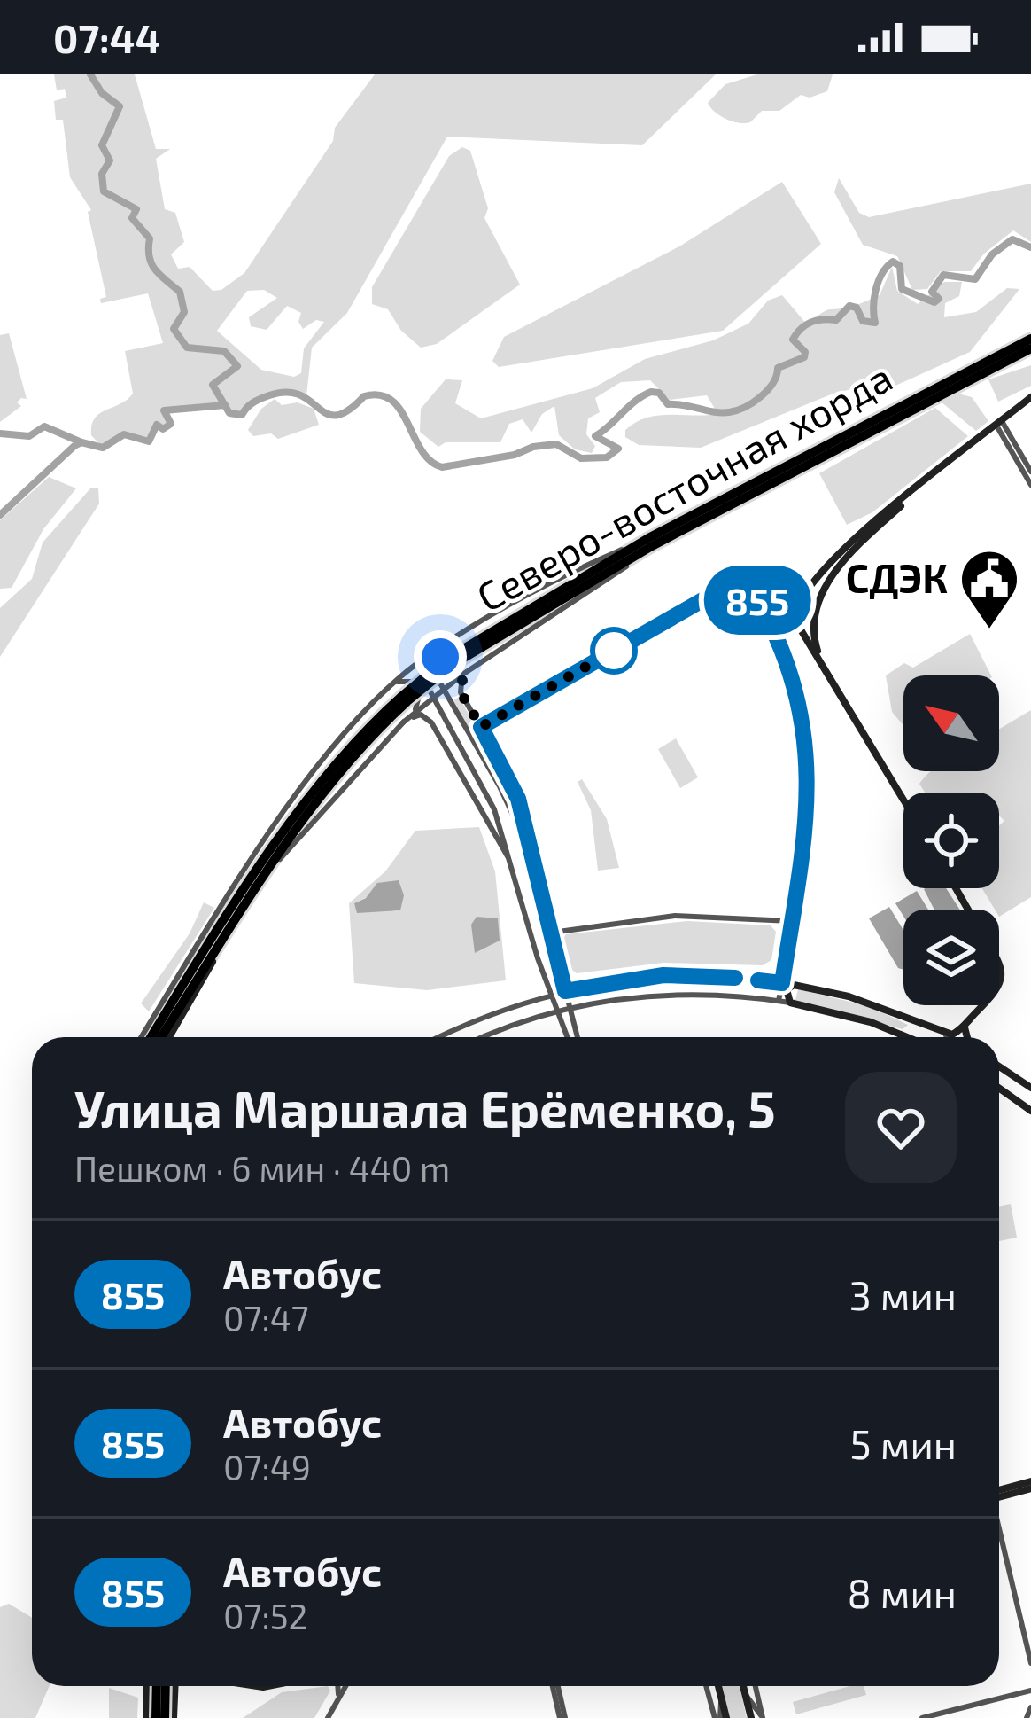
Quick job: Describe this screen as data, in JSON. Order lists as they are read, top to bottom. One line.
{"streets":{"highway":["Северо-восточная хорда"]},"places":{"public building":["СДЭК"]},"lines":["bus line 855"],"north":"top left","page":{"status":"07:44","on_map":"855","heading":["Улица Маршала Ерёменко, 5","Пешком · 6 мин · 440 m"],"list":[{"mark":"855","name":"Автобус","note":"07:47","value":"3 мин"},{"mark":"855","name":"Автобус","note":"07:49","value":"5 мин"},{"mark":"855","name":"Автобус","note":"07:52","value":"8 мин"}]}}
